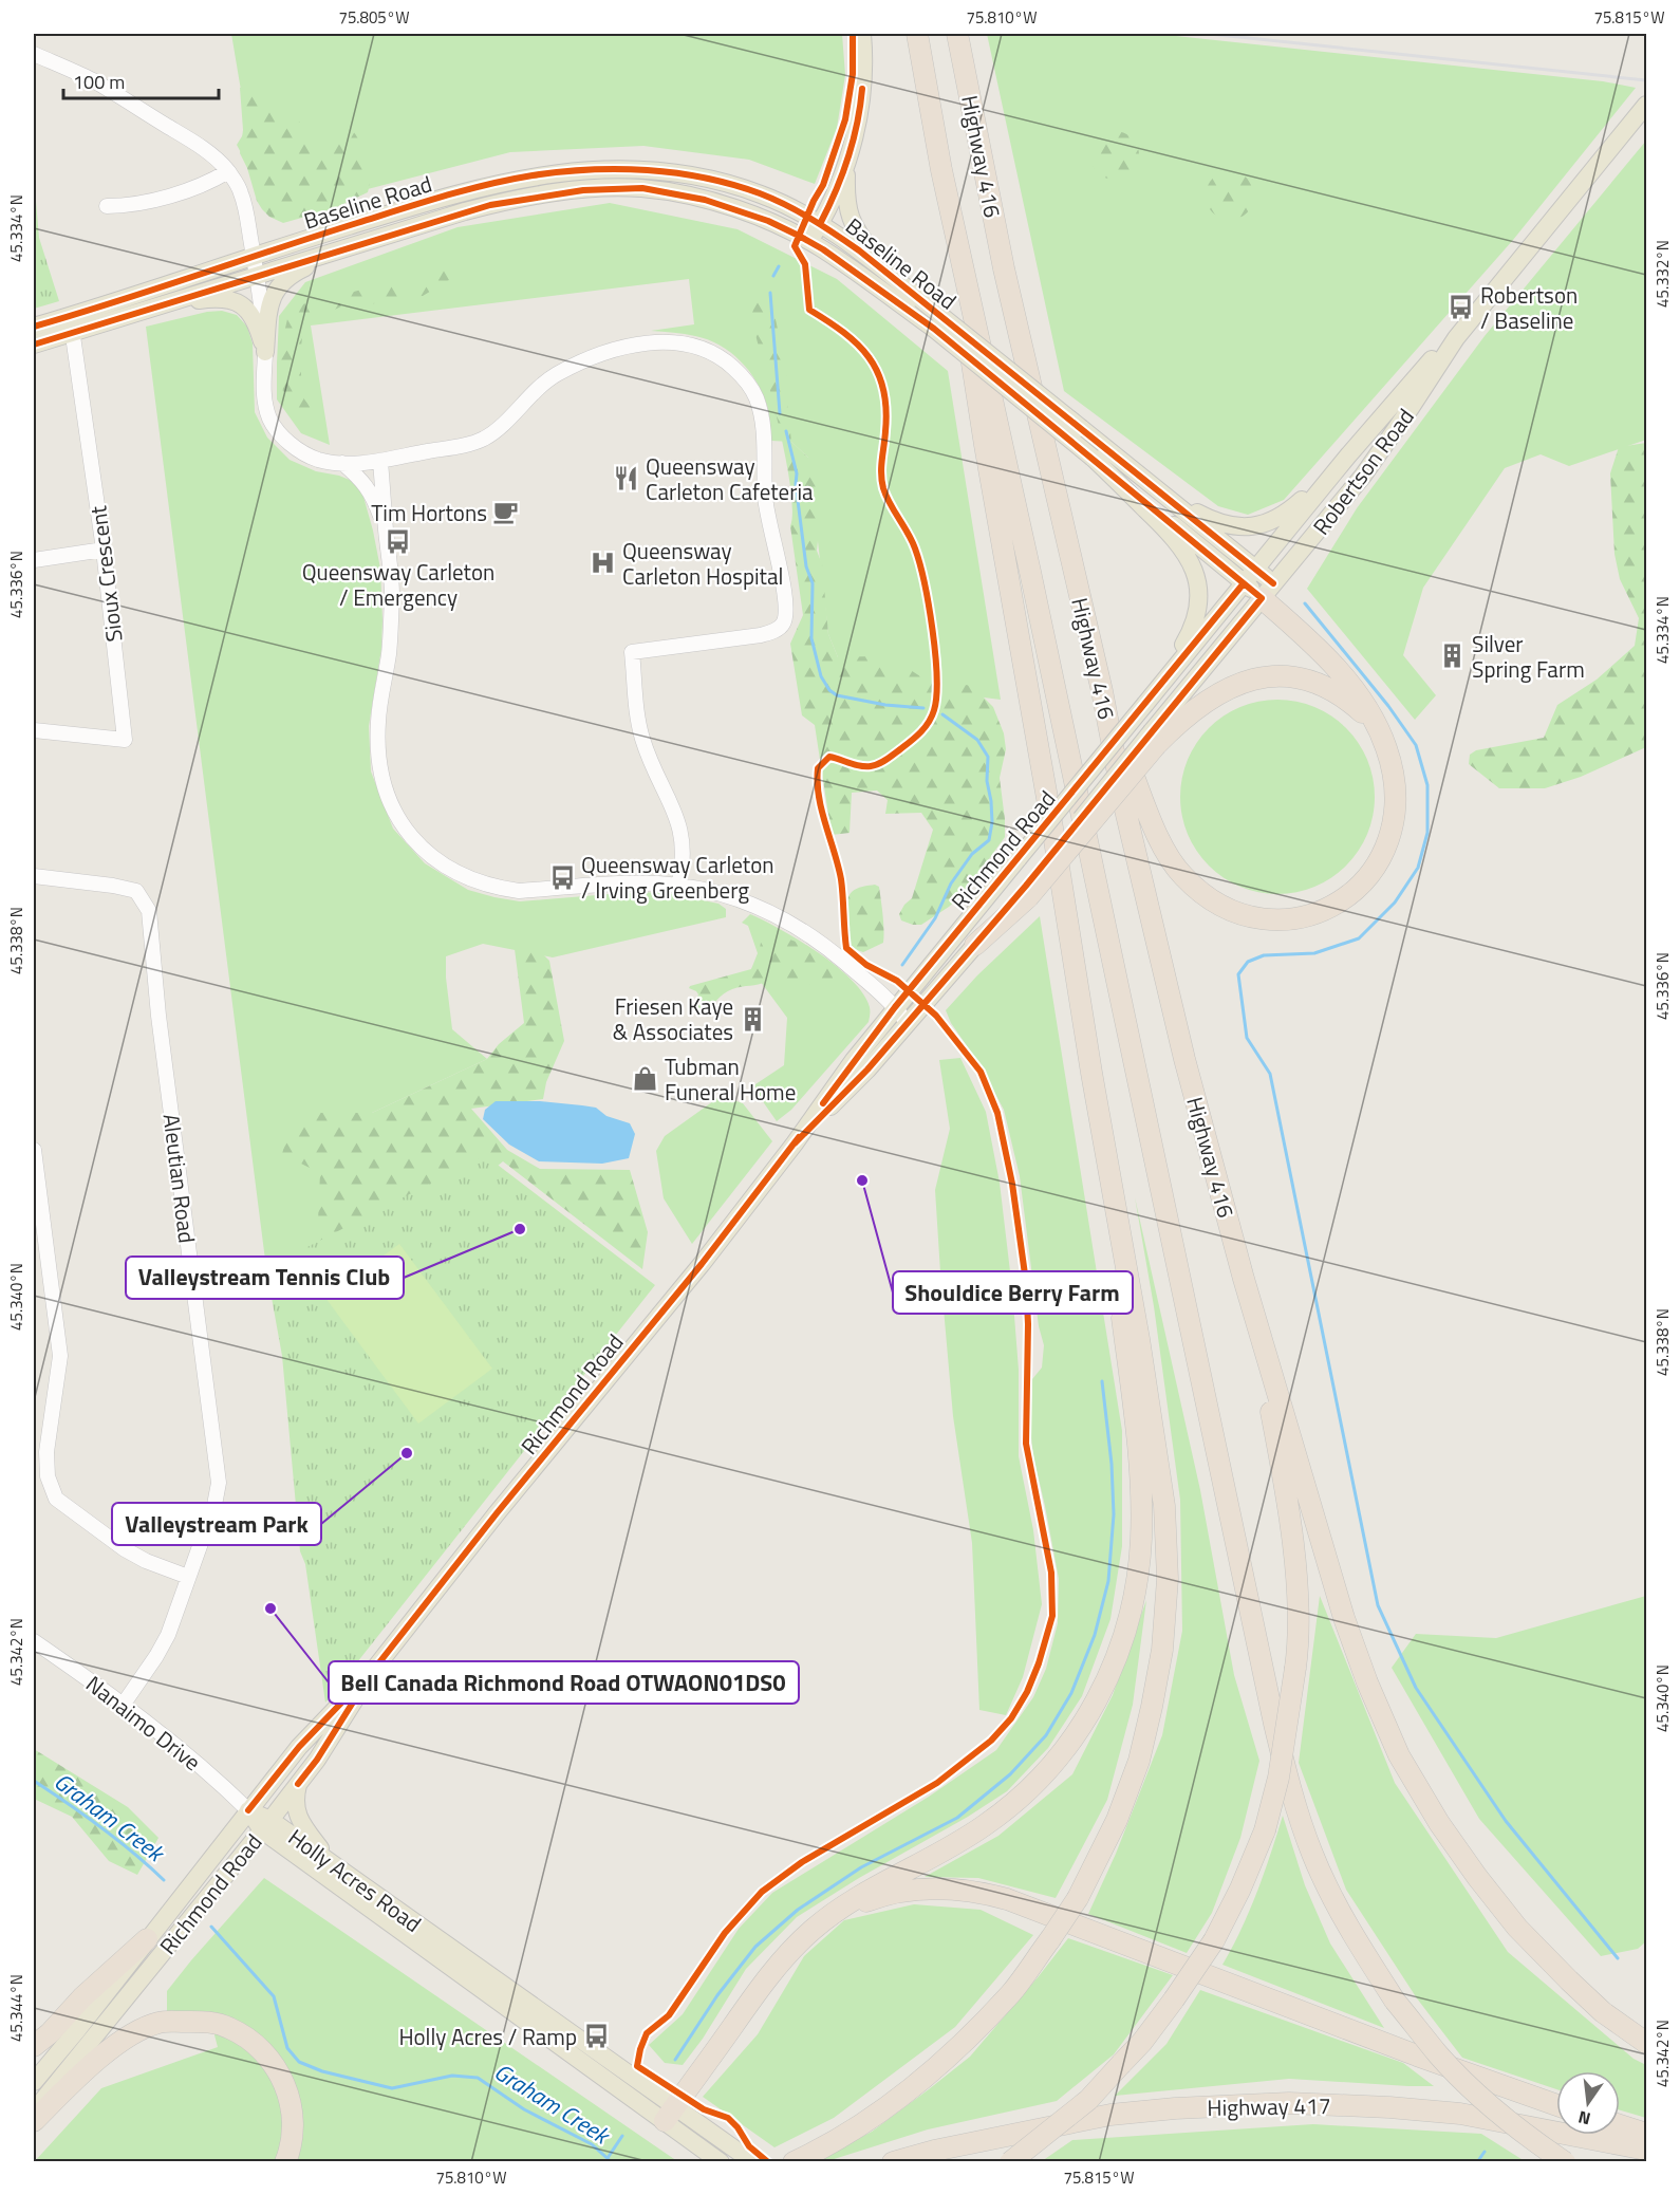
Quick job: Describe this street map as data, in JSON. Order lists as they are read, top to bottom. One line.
{"streets":{"highway":["Highway 416","Highway 417"],"main road":["Baseline Road","Robertson Road","Richmond Road","Holly Acres Road"],"street":["Sioux Crescent","Aleutian Road","Nanaimo Drive"]},"crossings":[["Baseline Road","Robertson Road"],["Baseline Road","Sioux Crescent"],["Baseline Road","Richmond Road"],["Robertson Road","Richmond Road"],["Richmond Road","Nanaimo Drive"],["Richmond Road","Holly Acres Road"],["Aleutian Road","Nanaimo Drive"],["Nanaimo Drive","Holly Acres Road"]],"water":["Graham Creek"],"places":{"bus stop":["Robertson / Baseline","Queensway Carleton / Emergency","Queensway Carleton / Irving Greenberg","Holly Acres / Ramp"],"restaurant":["Queensway Carleton Cafeteria"],"cafe":["Tim Hortons"],"hospital":["Queensway Carleton Hospital"],"building":["Silver Spring Farm","Friesen Kaye & Associates"],"shop":["Tubman Funeral Home"],"other":["Shouldice Berry Farm","Valleystream Tennis Club","Valleystream Park","Bell Canada Richmond Road OTWAON01DS0"]},"scale_bar":"100 m","north":"bottom","coordinates":["75.805°W","75.810°W","75.815°W","45.334°N","45.332°N","45.336°N","45.338°N","45.340°N","45.342°N","45.344°N"]}
